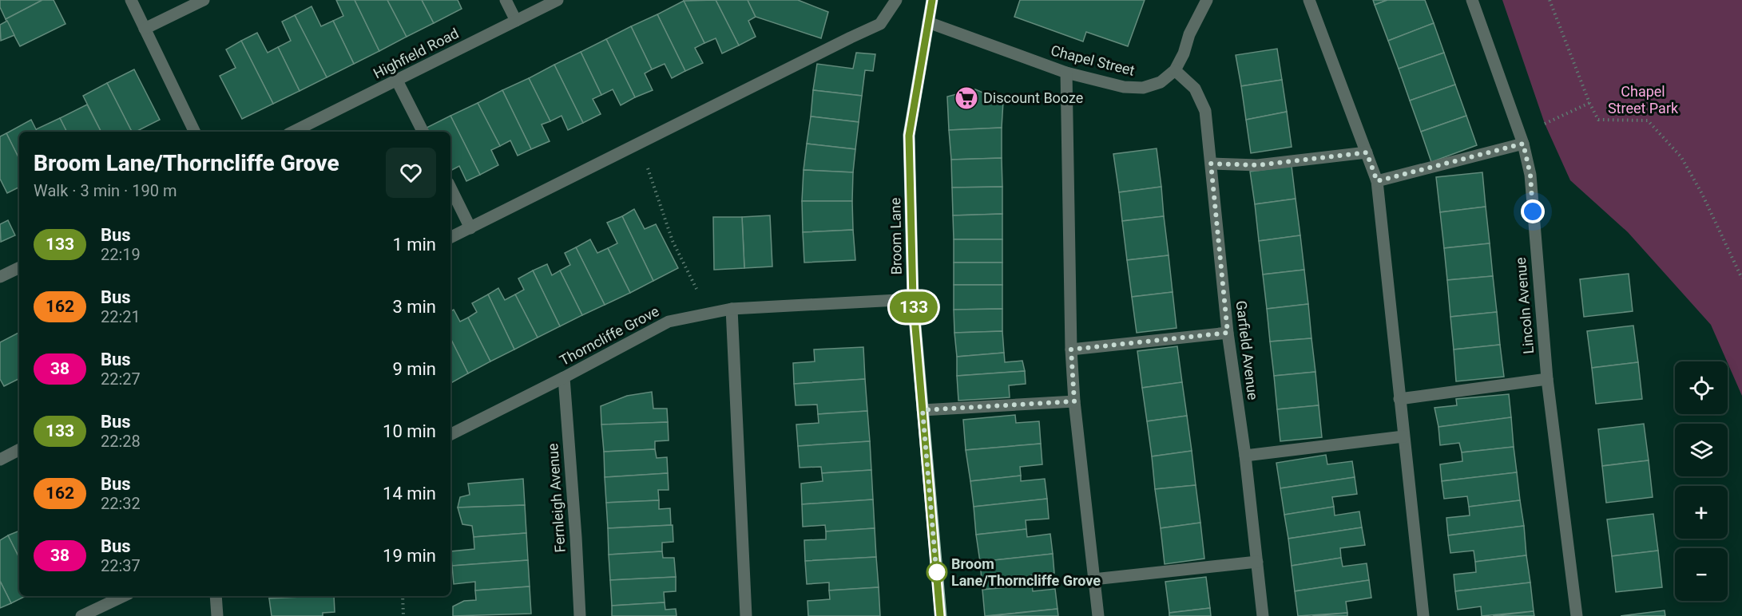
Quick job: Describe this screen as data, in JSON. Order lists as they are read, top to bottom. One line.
{"streets":{"main road":["Broom Lane"],"street":["Highfield Road","Chapel Street","Lincoln Avenue","Thorncliffe Grove","Garfield Avenue","Fernleigh Avenue"]},"crossings":[["Chapel Street","Broom Lane"],["Chapel Street","Garfield Avenue"],["Broom Lane","Thorncliffe Grove"],["Thorncliffe Grove","Fernleigh Avenue"]],"parks":["Chapel Street Park"],"places":{"supermarket":["Discount Booze"],"other":["Broom Lane/Thorncliffe Grove"]},"lines":["bus line 133"],"page":{"on_map":"133","heading":["Broom Lane/Thorncliffe Grove","Walk · 3 min · 190 m"],"list":[{"mark":"133","name":"Bus","note":"22:19","value":"1 min"},{"mark":"162","name":"Bus","note":"22:21","value":"3 min"},{"mark":"38","name":"Bus","note":"22:27","value":"9 min"},{"mark":"133","name":"Bus","note":"22:28","value":"10 min"},{"mark":"162","name":"Bus","note":"22:32","value":"14 min"},{"mark":"38","name":"Bus","note":"22:37","value":"19 min"}],"map_buttons":["+","−"]}}
